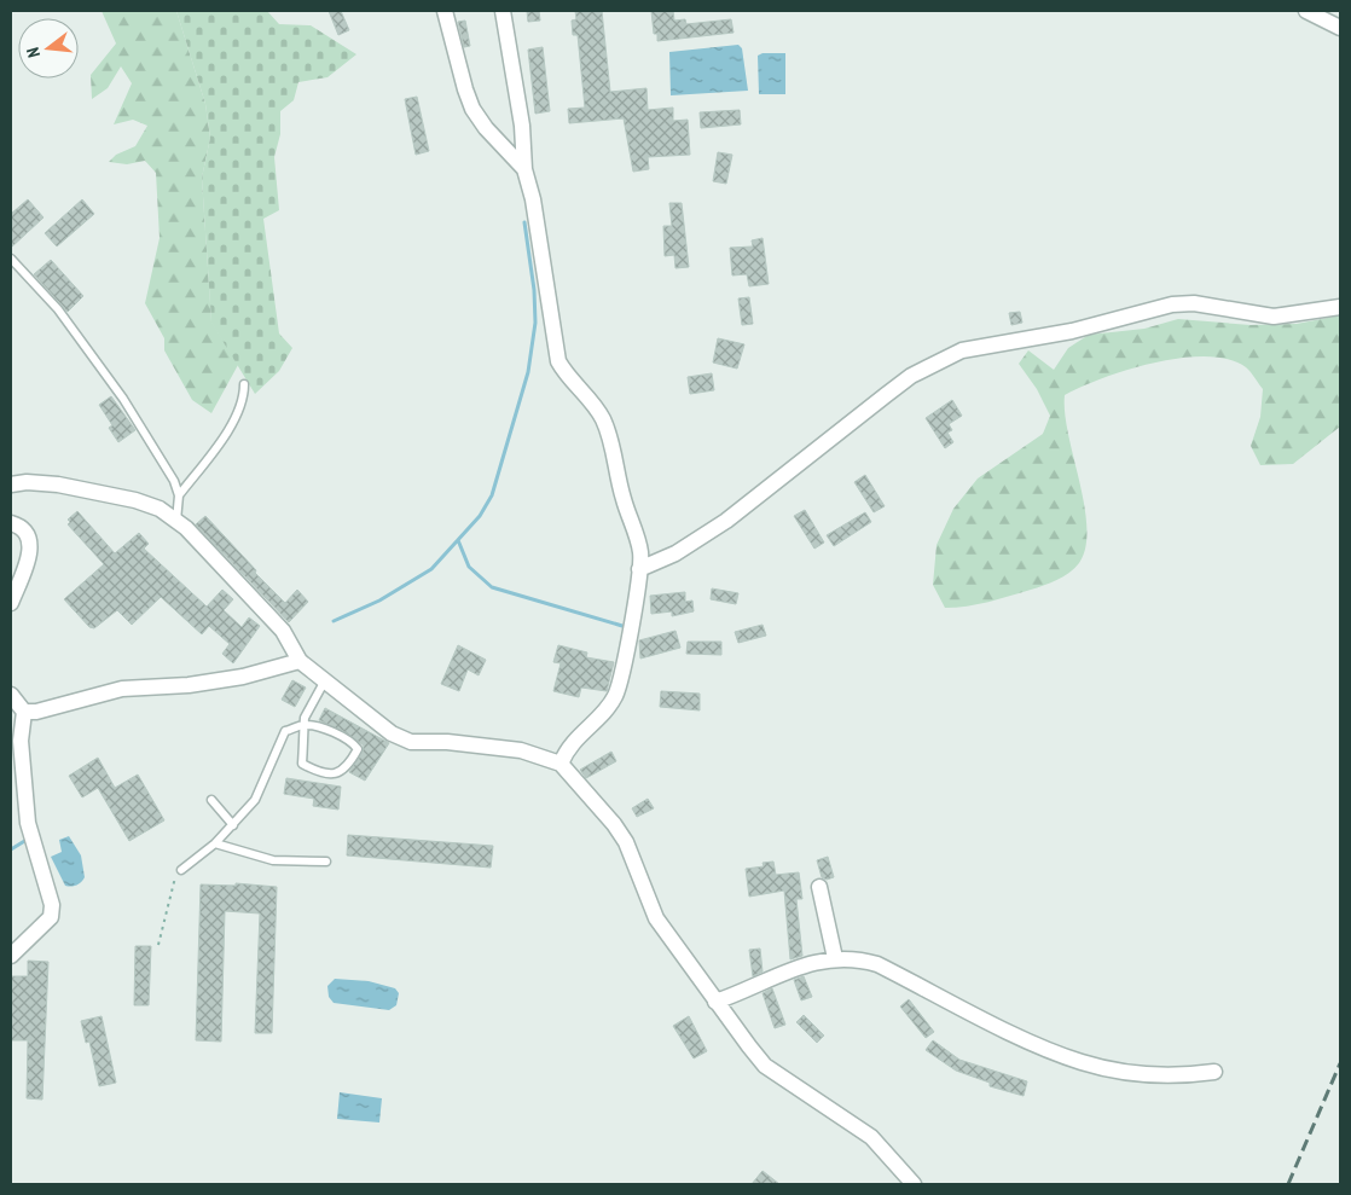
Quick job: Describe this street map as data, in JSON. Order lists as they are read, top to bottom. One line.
{"north":"left"}
